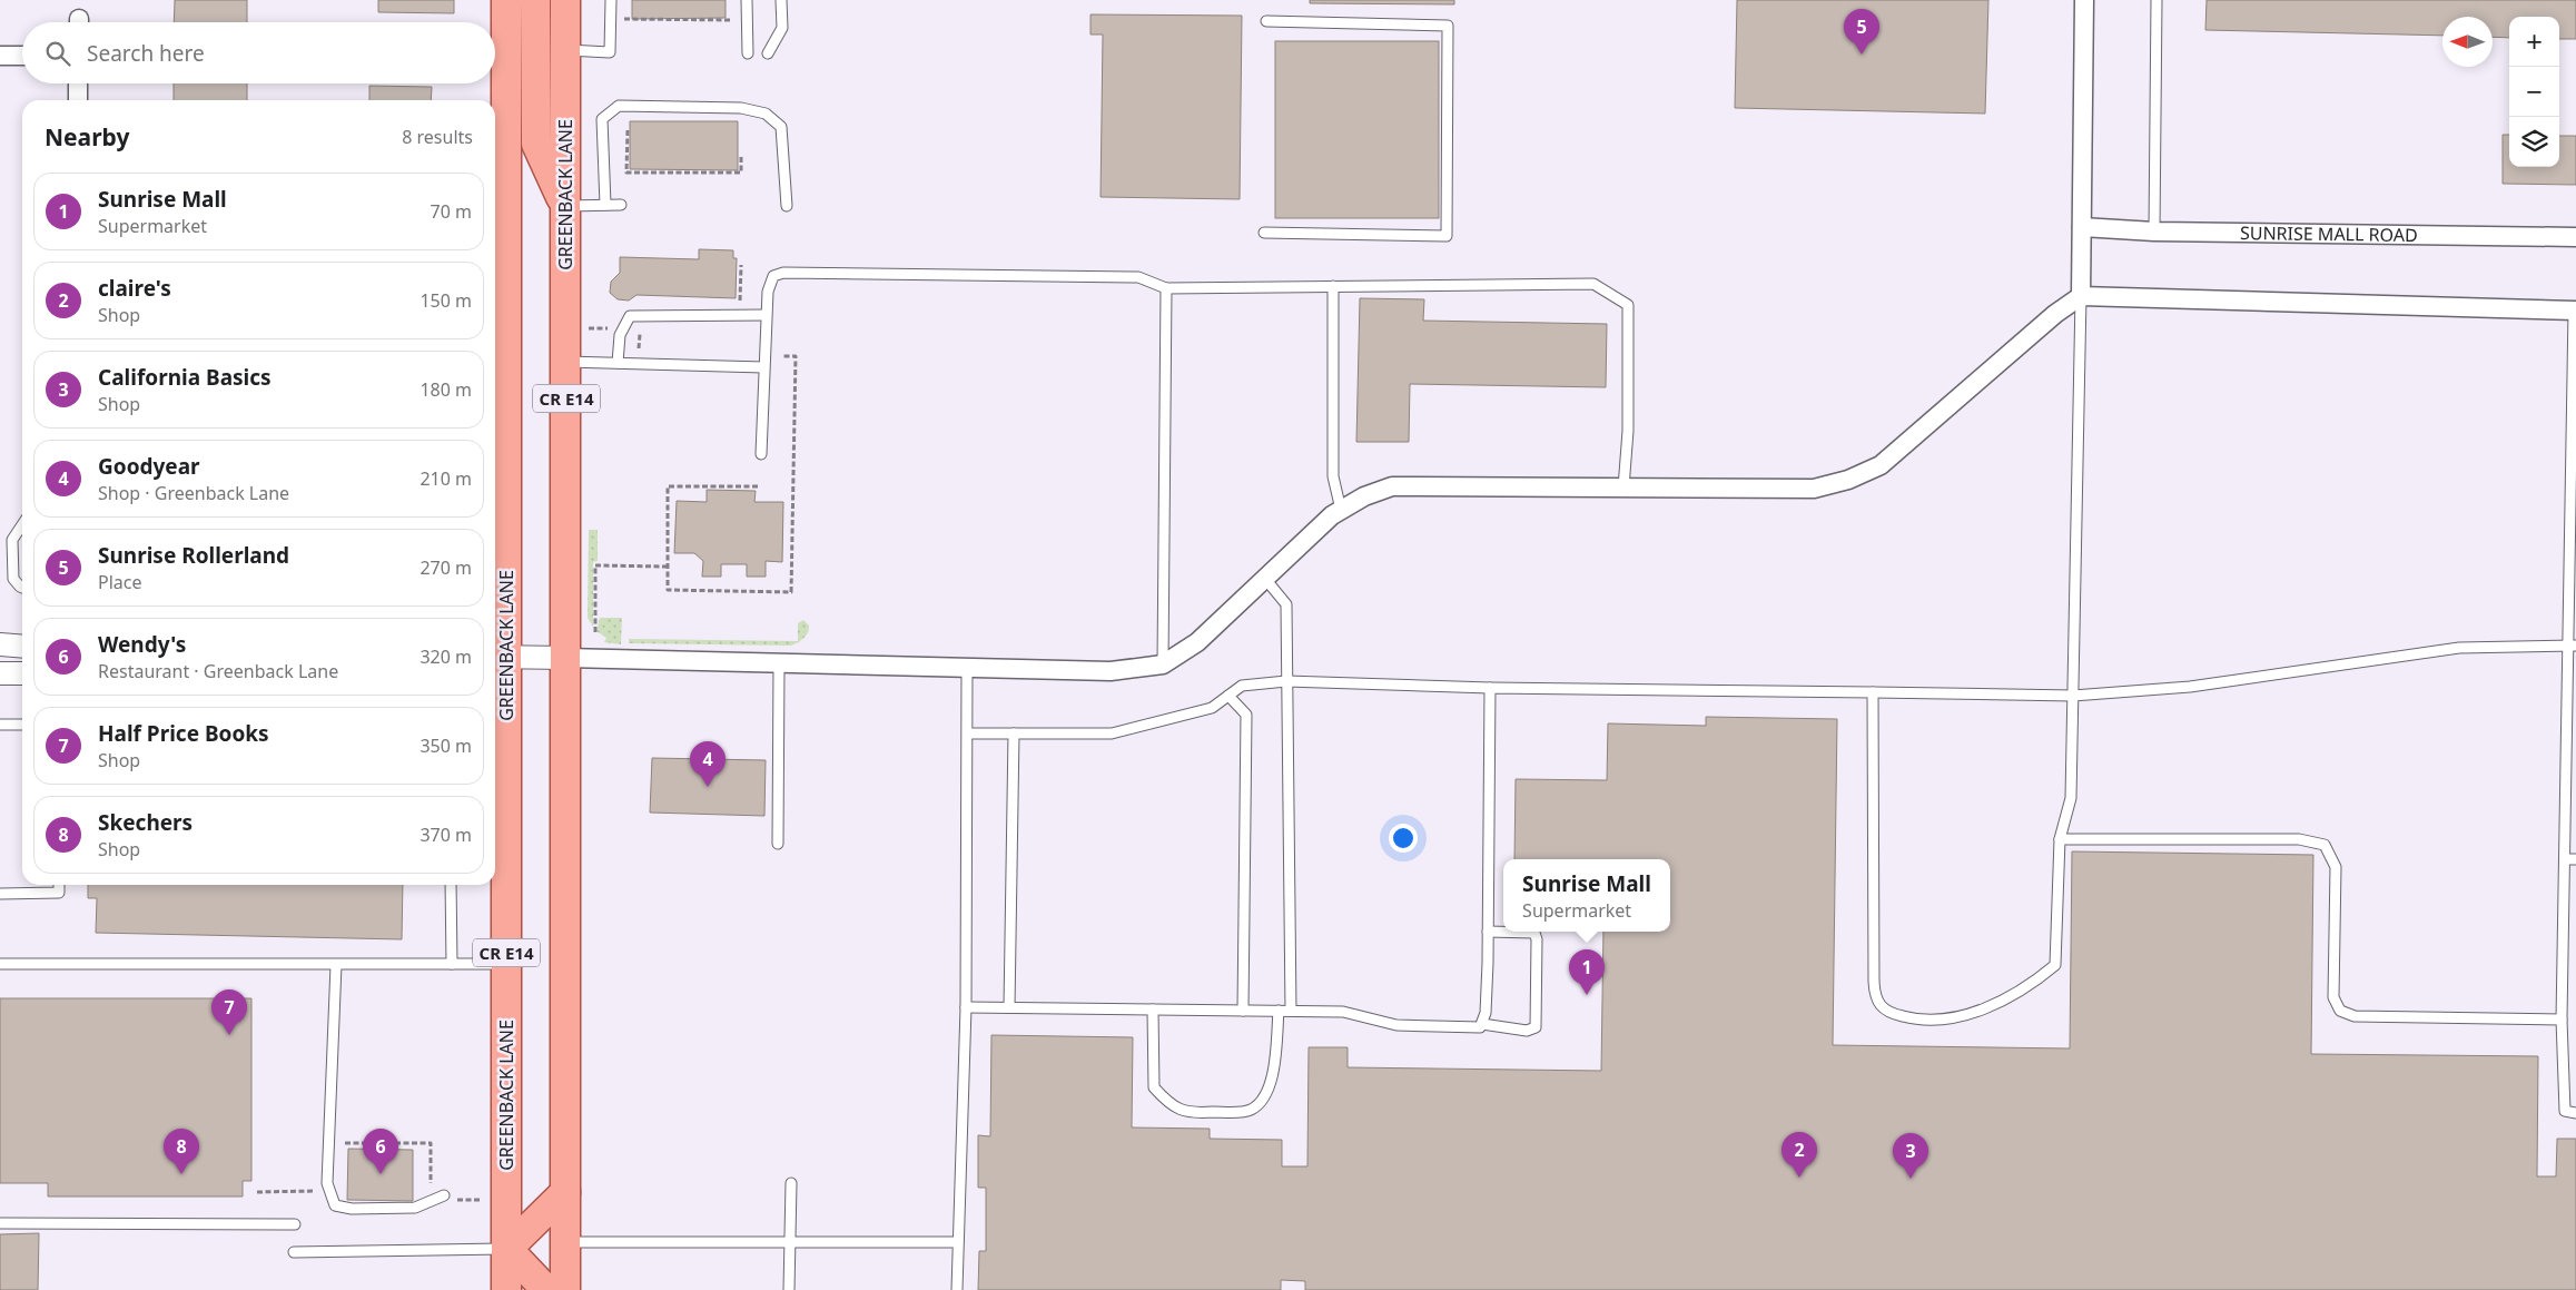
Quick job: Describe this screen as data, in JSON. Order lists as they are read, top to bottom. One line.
{"streets":{"main road":["GREENBACK LANE","CR E14"],"street":["SUNRISE MALL ROAD"]},"north":"left","page":{"pins":["5","4","1","7","6","8","2","3"],"map_buttons":["+","−"],"search":"Search here","heading":["Nearby","8 results"],"list":[{"mark":"1","name":"Sunrise Mall","note":"Supermarket","value":"70 m"},{"mark":"2","name":"claire's","note":"Shop","value":"150 m"},{"mark":"3","name":"California Basics","note":"Shop","value":"180 m"},{"mark":"4","name":"Goodyear","note":"Shop · Greenback Lane","value":"210 m"},{"mark":"5","name":"Sunrise Rollerland","note":"Place","value":"270 m"},{"mark":"6","name":"Wendy's","note":"Restaurant · Greenback Lane","value":"320 m"},{"mark":"7","name":"Half Price Books","note":"Shop","value":"350 m"},{"mark":"8","name":"Skechers","note":"Shop","value":"370 m"}],"popup":["Sunrise Mall","Supermarket"]}}
